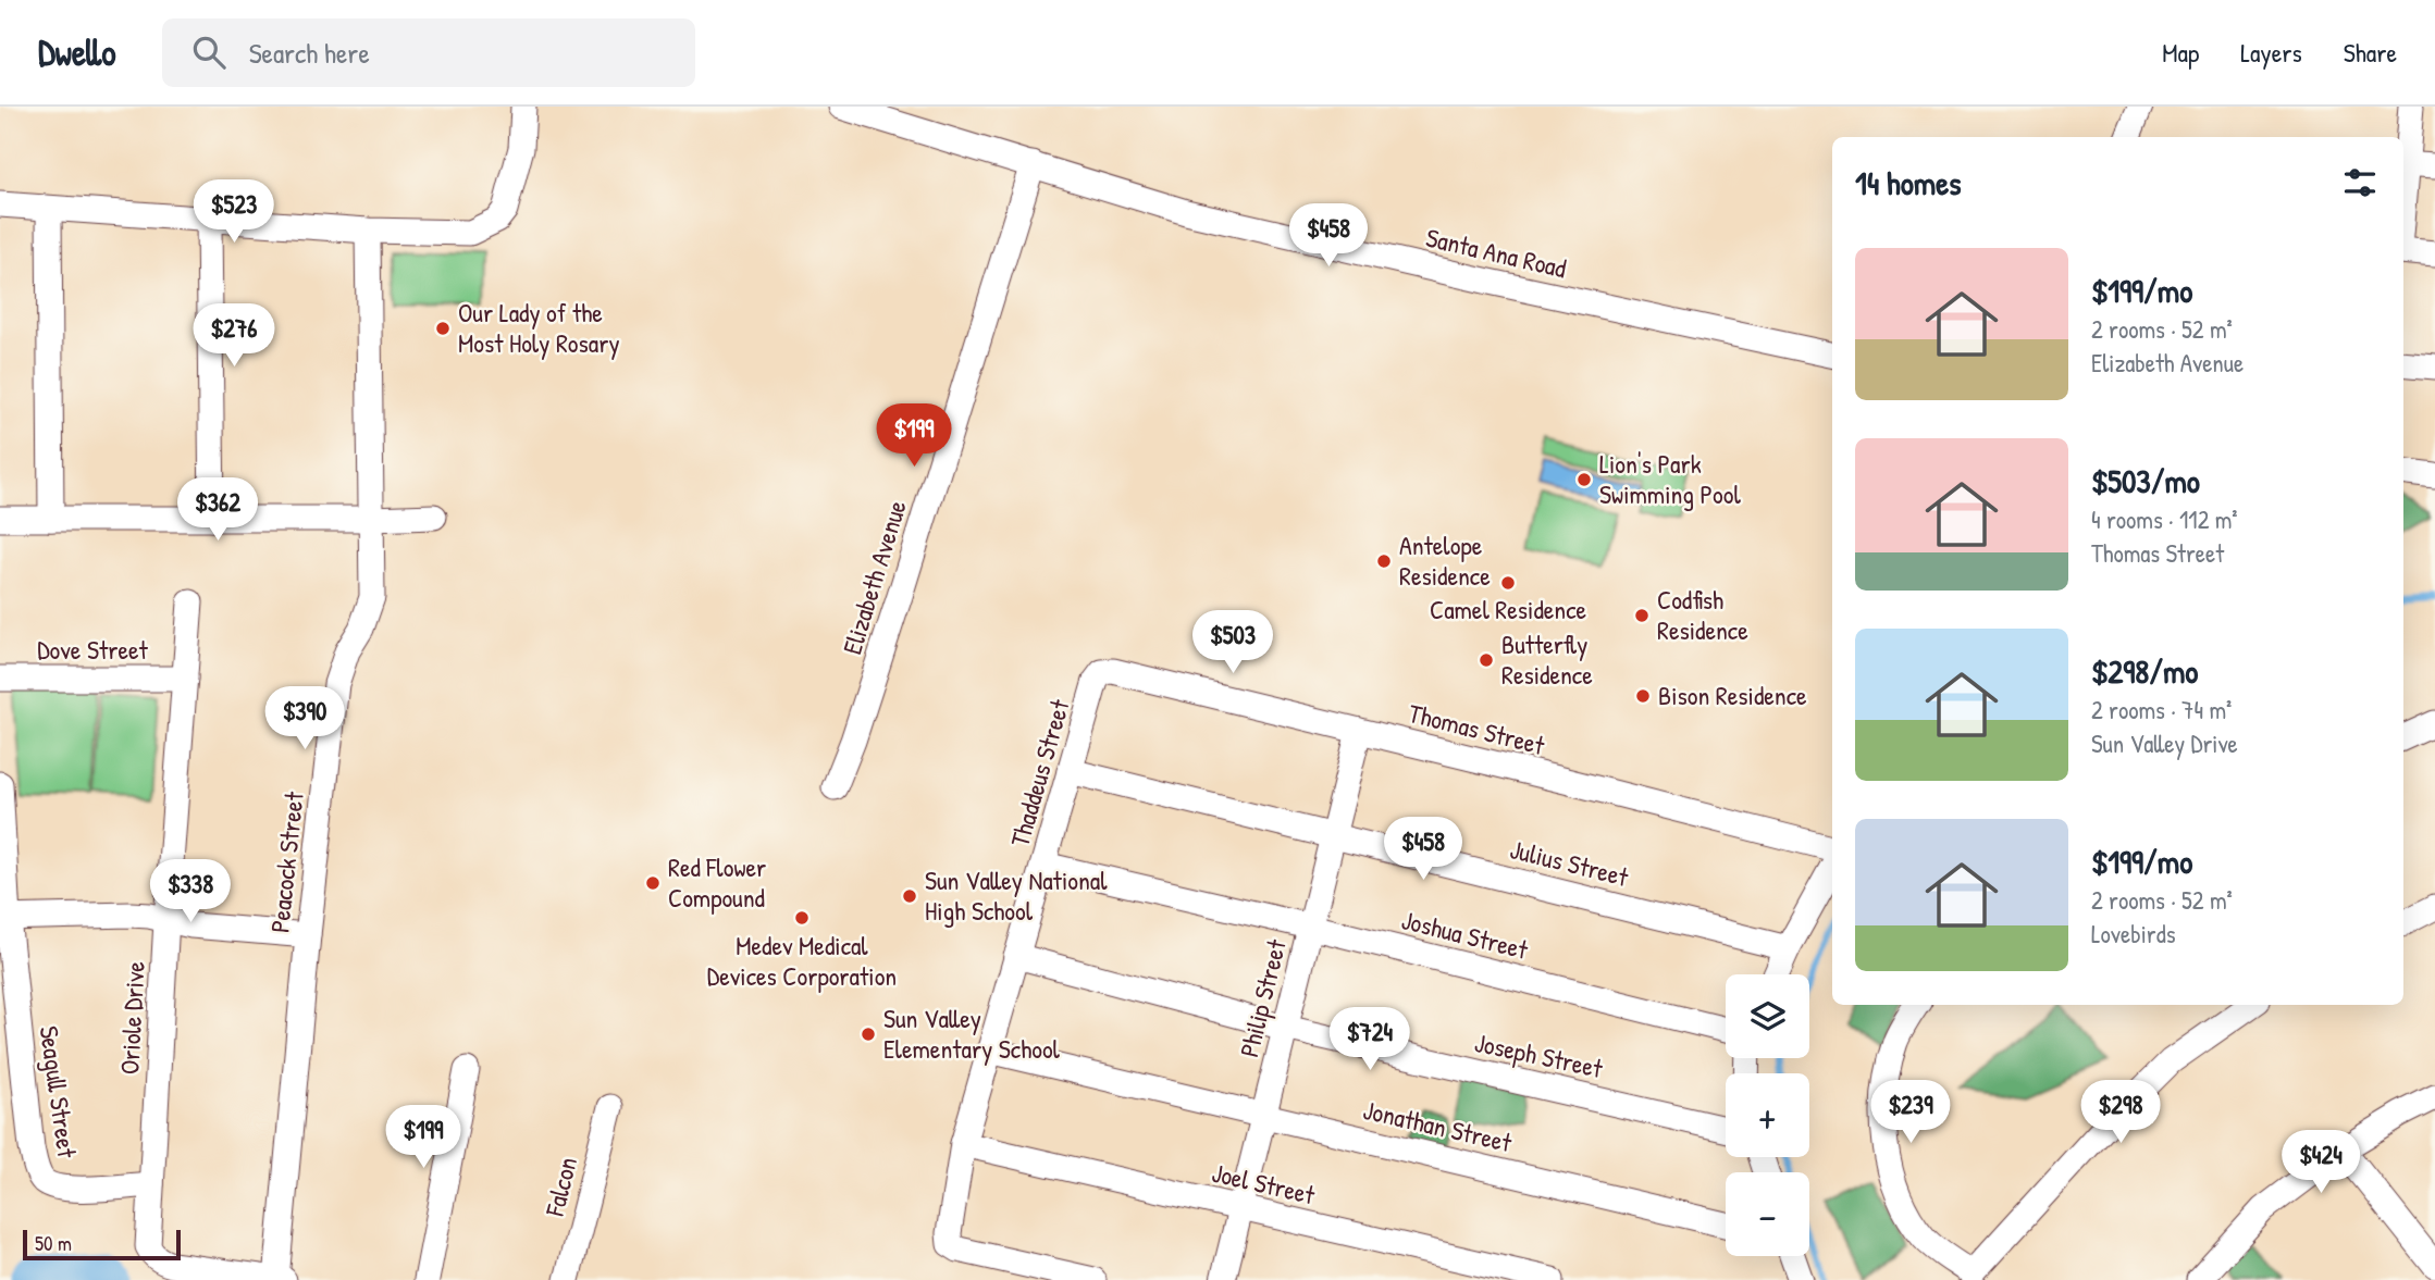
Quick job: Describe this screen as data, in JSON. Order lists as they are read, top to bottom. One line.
{"streets":{"street":["Santa Ana Road","Elizabeth Avenue","Dove Street","Thomas Street","Thaddeus Street","Peacock Street","Julius Street","Joshua Street","Philip Street","Oriole Drive","Joseph Street","Seagull Street","Jonathan Street","Joel Street","Falcon"]},"crossings":[["Santa Ana Road","Elizabeth Avenue"],["Dove Street","Oriole Drive"],["Thomas Street","Thaddeus Street"],["Thomas Street","Philip Street"],["Thaddeus Street","Julius Street"],["Thaddeus Street","Joshua Street"],["Thaddeus Street","Joseph Street"],["Thaddeus Street","Jonathan Street"],["Thaddeus Street","Joel Street"],["Peacock Street","Oriole Drive"],["Julius Street","Philip Street"],["Joshua Street","Philip Street"],["Philip Street","Joseph Street"],["Philip Street","Jonathan Street"],["Philip Street","Joel Street"],["Oriole Drive","Seagull Street"]],"places":["Our Lady of the Most Holy Rosary","Lion's Park Swimming Pool","Antelope Residence","Camel Residence","Codfish Residence","Butterfly Residence","Bison Residence","Red Flower Compound","Sun Valley National High School","Medev Medical Devices Corporation","Sun Valley Elementary School"],"scale_bar":"50 m","page":{"header":"Dwello","search":"Search here","nav":["Map","Layers","Share"],"heading":"14 homes","price":["$523","$458","$276","$199","$362","$503","$390","$458","$338","$724","$239","$298","$199","$424"],"list":[{"name":"$199/mo","note":"2 rooms · 52 m² · Elizabeth Avenue"},{"name":"$503/mo","note":"4 rooms · 112 m² · Thomas Street"},{"name":"$298/mo","note":"2 rooms · 74 m² · Sun Valley Drive"},{"name":"$199/mo","note":"2 rooms · 52 m² · Lovebirds"}],"map_buttons":["+","−"],"scale":"50 m"}}
